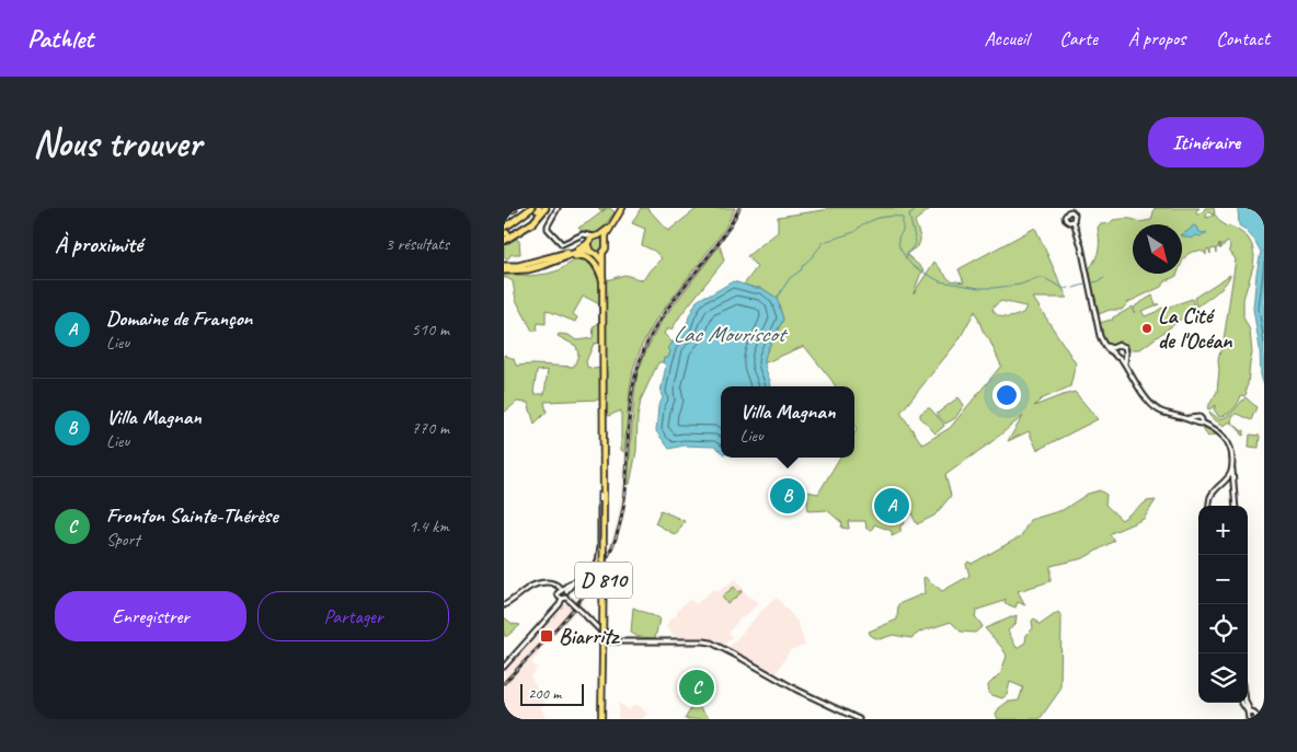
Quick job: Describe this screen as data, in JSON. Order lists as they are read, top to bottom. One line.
{"streets":{"main road":["D 810"]},"water":["Lac Mouriscot"],"places":{"other":["La Cité de l'Océan"],"transit":["Biarritz"]},"scale_bar":"200 m","north":"bottom right","page":{"header":"Pathlet","nav":["Accueil","Carte","À propos","Contact"],"buttons":["Itinéraire",["Enregistrer","Partager"]],"title":"Nous trouver","heading":["À proximité","3 résultats"],"list":[{"mark":"A","name":"Domaine de Françon","note":"Lieu","value":"510 m"},{"mark":"B","name":"Villa Magnan","note":"Lieu","value":"770 m"},{"mark":"C","name":"Fronton Sainte-Thérèse","note":"Sport","value":"1.4 km"}],"popup":["Villa Magnan","Lieu"],"pins":["B","A","C"],"map_buttons":["+","−"],"scale":"200 m"}}
